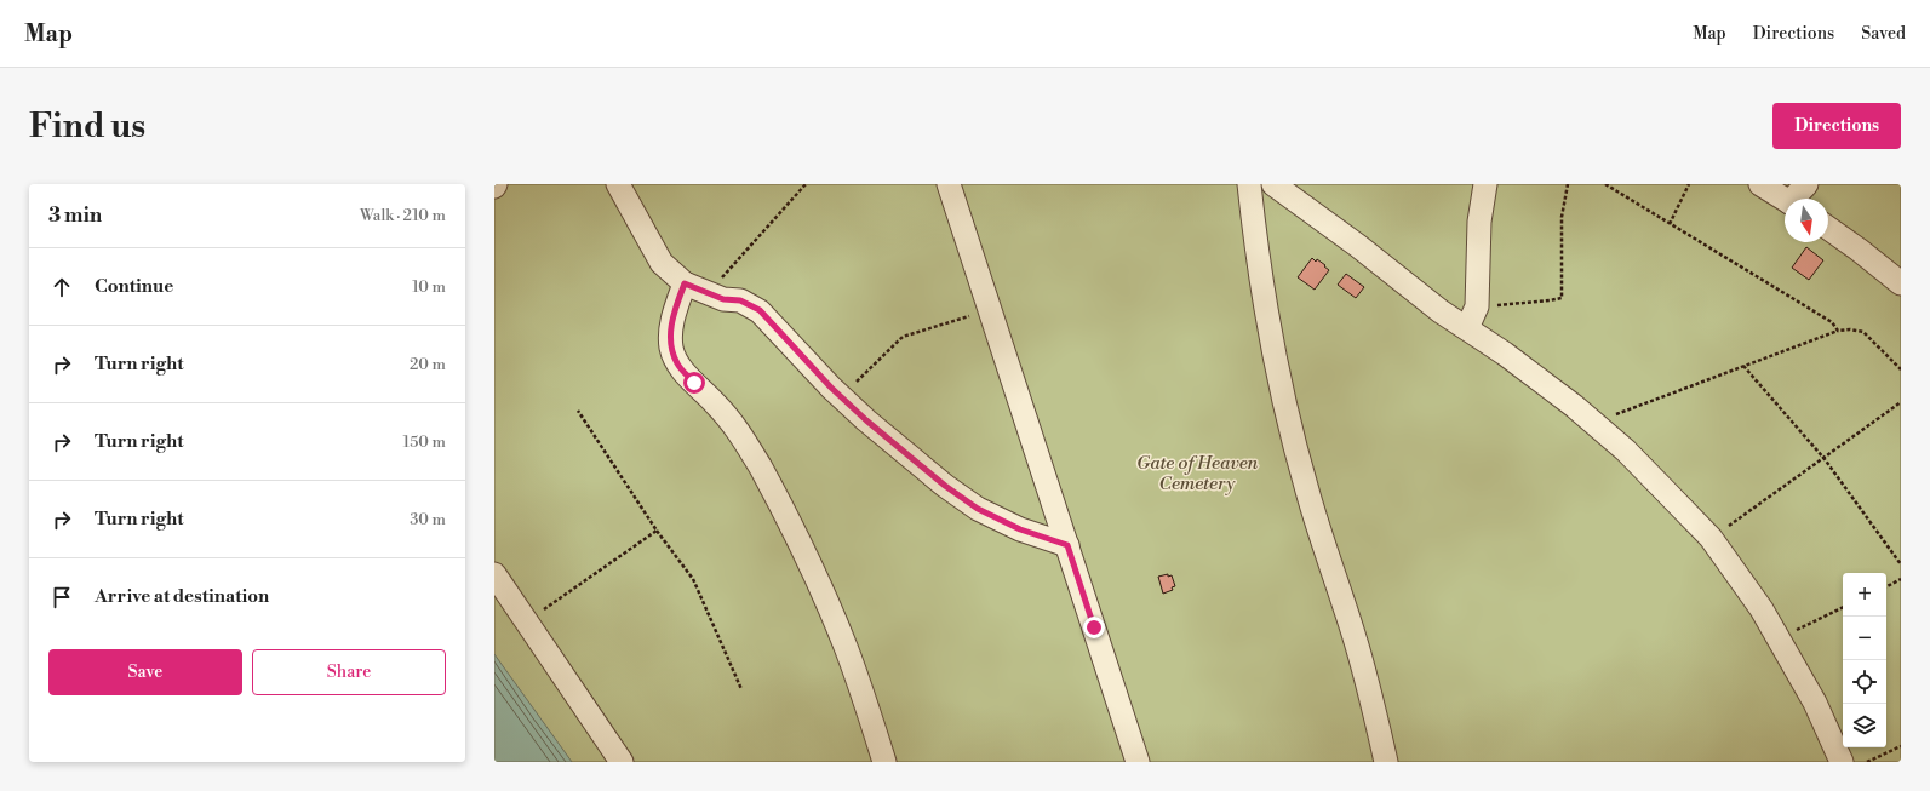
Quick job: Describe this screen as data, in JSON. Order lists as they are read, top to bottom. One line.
{"parks":["Gate of Heaven Cemetery"],"north":"bottom","page":{"header":"Map","nav":["Map","Directions","Saved"],"buttons":["Directions",["Save","Share"]],"title":"Find us","heading":["3 min","Walk · 210 m"],"list":[["Continue","10 m"],["Turn right","20 m"],["Turn right","150 m"],["Turn right","30 m"],"Arrive at destination"],"map_buttons":["+","−"]}}
